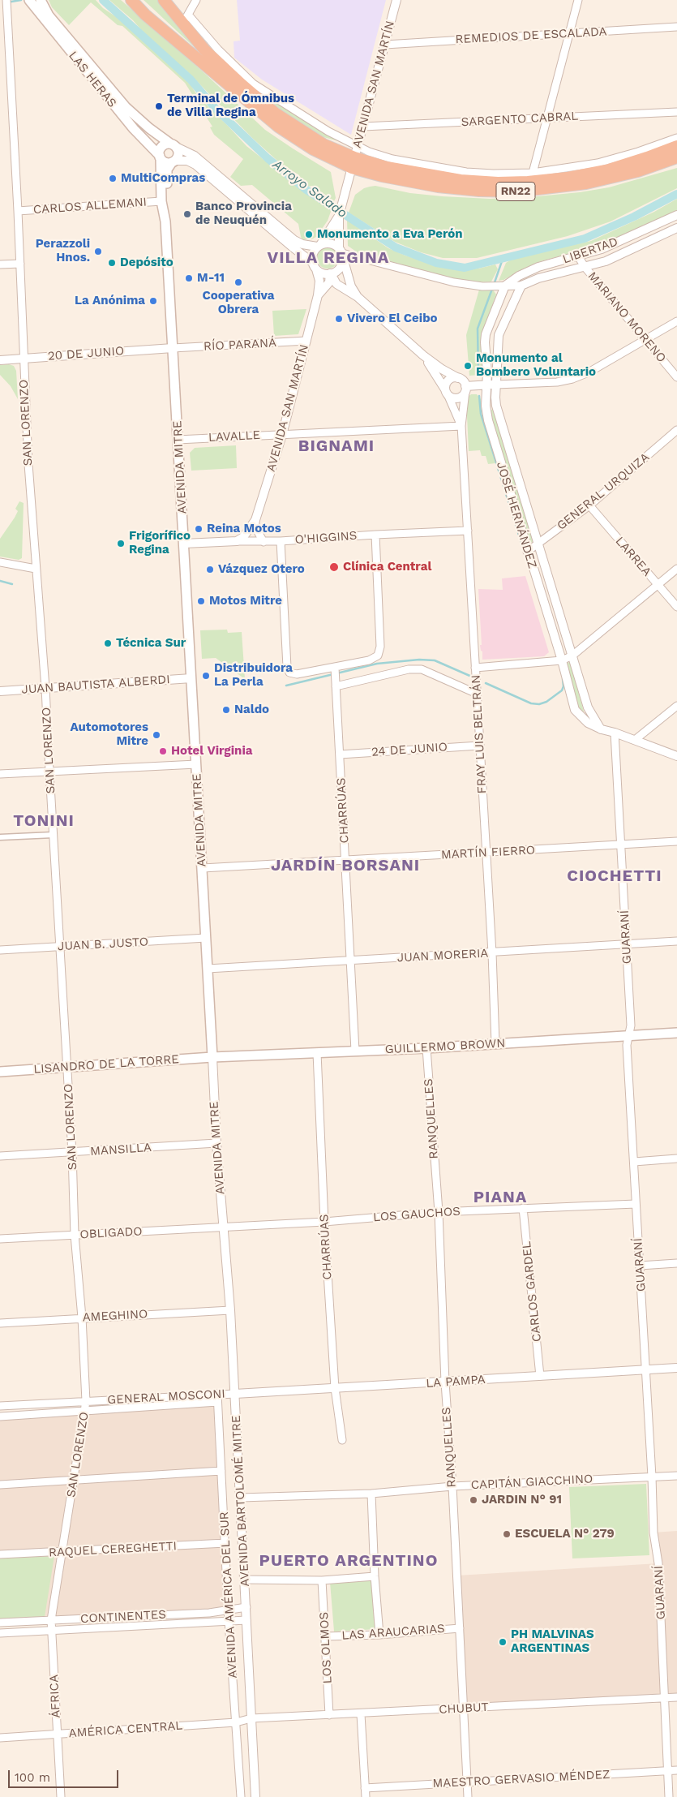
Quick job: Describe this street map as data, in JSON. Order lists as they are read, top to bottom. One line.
{"streets":{"highway":["RN22"],"main road":["LAS HERAS","AVENIDA MITRE","GUILLERMO BROWN","LISANDRO DE LA TORRE"],"street":["REMEDIOS DE ESCALADA","AVENIDA SAN MARTÍN","SARGENTO CABRAL","CARLOS ALLEMANI","LIBERTAD","MARIANO MORENO","RÍO PARANÁ","20 DE JUNIO","SAN LORENZO","LAVALLE","GENERAL URQUIZA","JOSÉ HERNÁNDEZ","O'HIGGINS","LARREA","JUAN BAUTISTA ALBERDI","FRAY LUIS BELTRÁN","24 DE JUNIO","CHARRÚAS","MARTÍN FIERRO","GUARANÍ","JUAN B. JUSTO","JUAN MORERIA","RANQUELLES","MANSILLA","LOS GAUCHOS","OBLIGADO","CARLOS GARDEL","AMEGHINO","LA PAMPA","GENERAL MOSCONI","CAPITÁN GIACCHINO","AVENIDA BARTOLOMÉ MITRE","RAQUEL CEREGHETTI","AVENIDA AMÉRICA DEL SUR","CONTINENTES","LAS ARAUCARIAS","LOS OLMOS","ÁFRICA","CHUBUT","AMÉRICA CENTRAL","MAESTRO GERVASIO MÉNDEZ"]},"crossings":[["REMEDIOS DE ESCALADA","AVENIDA SAN MARTÍN"],["LAS HERAS","AVENIDA SAN MARTÍN"],["LAS HERAS","LIBERTAD"],["LAS HERAS","AVENIDA MITRE"],["LAS HERAS","FRAY LUIS BELTRÁN"],["AVENIDA SAN MARTÍN","SARGENTO CABRAL"],["AVENIDA SAN MARTÍN","RN22"],["AVENIDA SAN MARTÍN","LIBERTAD"],["AVENIDA SAN MARTÍN","RÍO PARANÁ"],["AVENIDA SAN MARTÍN","LAVALLE"],["AVENIDA SAN MARTÍN","O'HIGGINS"],["AVENIDA SAN MARTÍN","FRAY LUIS BELTRÁN"],["CARLOS ALLEMANI","SAN LORENZO"],["CARLOS ALLEMANI","AVENIDA MITRE"],["LIBERTAD","MARIANO MORENO"],["LIBERTAD","JOSÉ HERNÁNDEZ"],["LIBERTAD","FRAY LUIS BELTRÁN"],["RÍO PARANÁ","20 DE JUNIO"],["RÍO PARANÁ","AVENIDA MITRE"],["20 DE JUNIO","SAN LORENZO"],["20 DE JUNIO","AVENIDA MITRE"],["SAN LORENZO","JUAN BAUTISTA ALBERDI"],["SAN LORENZO","JUAN B. JUSTO"],["SAN LORENZO","LISANDRO DE LA TORRE"],["SAN LORENZO","MANSILLA"],["SAN LORENZO","OBLIGADO"],["SAN LORENZO","AMEGHINO"],["SAN LORENZO","GENERAL MOSCONI"],["SAN LORENZO","RAQUEL CEREGHETTI"],["SAN LORENZO","CONTINENTES"],["SAN LORENZO","ÁFRICA"],["LAVALLE","AVENIDA MITRE"],["LAVALLE","FRAY LUIS BELTRÁN"],["AVENIDA MITRE","O'HIGGINS"],["AVENIDA MITRE","JUAN BAUTISTA ALBERDI"],["AVENIDA MITRE","MARTÍN FIERRO"],["AVENIDA MITRE","JUAN B. JUSTO"],["AVENIDA MITRE","JUAN MORERIA"],["AVENIDA MITRE","GUILLERMO BROWN"],["AVENIDA MITRE","LISANDRO DE LA TORRE"],["AVENIDA MITRE","MANSILLA"],["AVENIDA MITRE","LOS GAUCHOS"],["AVENIDA MITRE","OBLIGADO"],["AVENIDA MITRE","AMEGHINO"],["AVENIDA MITRE","LA PAMPA"],["AVENIDA MITRE","GENERAL MOSCONI"],["AVENIDA MITRE","AVENIDA BARTOLOMÉ MITRE"],["GENERAL URQUIZA","JOSÉ HERNÁNDEZ"],["GENERAL URQUIZA","LARREA"],["JOSÉ HERNÁNDEZ","GUARANÍ"],["O'HIGGINS","FRAY LUIS BELTRÁN"],["FRAY LUIS BELTRÁN","24 DE JUNIO"],["FRAY LUIS BELTRÁN","MARTÍN FIERRO"],["FRAY LUIS BELTRÁN","JUAN MORERIA"],["FRAY LUIS BELTRÁN","GUILLERMO BROWN"],["24 DE JUNIO","CHARRÚAS"],["CHARRÚAS","MARTÍN FIERRO"],["CHARRÚAS","JUAN MORERIA"],["CHARRÚAS","GUILLERMO BROWN"],["CHARRÚAS","LOS GAUCHOS"],["CHARRÚAS","LA PAMPA"],["MARTÍN FIERRO","GUARANÍ"],["GUARANÍ","JUAN MORERIA"],["GUARANÍ","GUILLERMO BROWN"],["GUARANÍ","LOS GAUCHOS"],["GUARANÍ","LA PAMPA"],["GUARANÍ","CAPITÁN GIACCHINO"],["GUARANÍ","CHUBUT"],["GUARANÍ","MAESTRO GERVASIO MÉNDEZ"],["GUILLERMO BROWN","LISANDRO DE LA TORRE"],["GUILLERMO BROWN","RANQUELLES"],["RANQUELLES","LOS GAUCHOS"],["RANQUELLES","LA PAMPA"],["RANQUELLES","CAPITÁN GIACCHINO"],["RANQUELLES","LAS ARAUCARIAS"],["RANQUELLES","CHUBUT"],["RANQUELLES","MAESTRO GERVASIO MÉNDEZ"],["LOS GAUCHOS","OBLIGADO"],["LOS GAUCHOS","CARLOS GARDEL"],["CARLOS GARDEL","LA PAMPA"],["LA PAMPA","GENERAL MOSCONI"],["LA PAMPA","AVENIDA BARTOLOMÉ MITRE"],["GENERAL MOSCONI","AVENIDA BARTOLOMÉ MITRE"],["GENERAL MOSCONI","AVENIDA AMÉRICA DEL SUR"],["CAPITÁN GIACCHINO","AVENIDA BARTOLOMÉ MITRE"],["AVENIDA BARTOLOMÉ MITRE","AVENIDA AMÉRICA DEL SUR"],["AVENIDA BARTOLOMÉ MITRE","CONTINENTES"],["RAQUEL CEREGHETTI","AVENIDA AMÉRICA DEL SUR"],["AVENIDA AMÉRICA DEL SUR","CONTINENTES"],["AVENIDA AMÉRICA DEL SUR","CHUBUT"],["AVENIDA AMÉRICA DEL SUR","AMÉRICA CENTRAL"],["CONTINENTES","ÁFRICA"],["LAS ARAUCARIAS","LOS OLMOS"],["LOS OLMOS","CHUBUT"],["ÁFRICA","AMÉRICA CENTRAL"],["CHUBUT","AMÉRICA CENTRAL"]],"districts":["VILLA REGINA","BIGNAMI","TONINI","JARDÍN BORSANI","CIOCHETTI","PIANA","PUERTO ARGENTINO"],"water":["Arroyo Salado"],"places":["Terminal de Ómnibus de Villa Regina","MultiCompras","Banco Provincia de Neuquén","Monumento a Eva Perón","Perazzoli Hnos.","Depósito","M-11","Cooperativa Obrera","La Anónima","Vivero El Ceibo","Monumento al Bombero Voluntario","Reina Motos","Frigorífico Regina","Clínica Central","Vázquez Otero","Motos Mitre","Técnica Sur","Distribuidora La Perla","Naldo","Automotores Mitre","Hotel Virginia","JARDIN N° 91","ESCUELA N° 279","PH MALVINAS ARGENTINAS"],"scale_bar":"100 m"}
